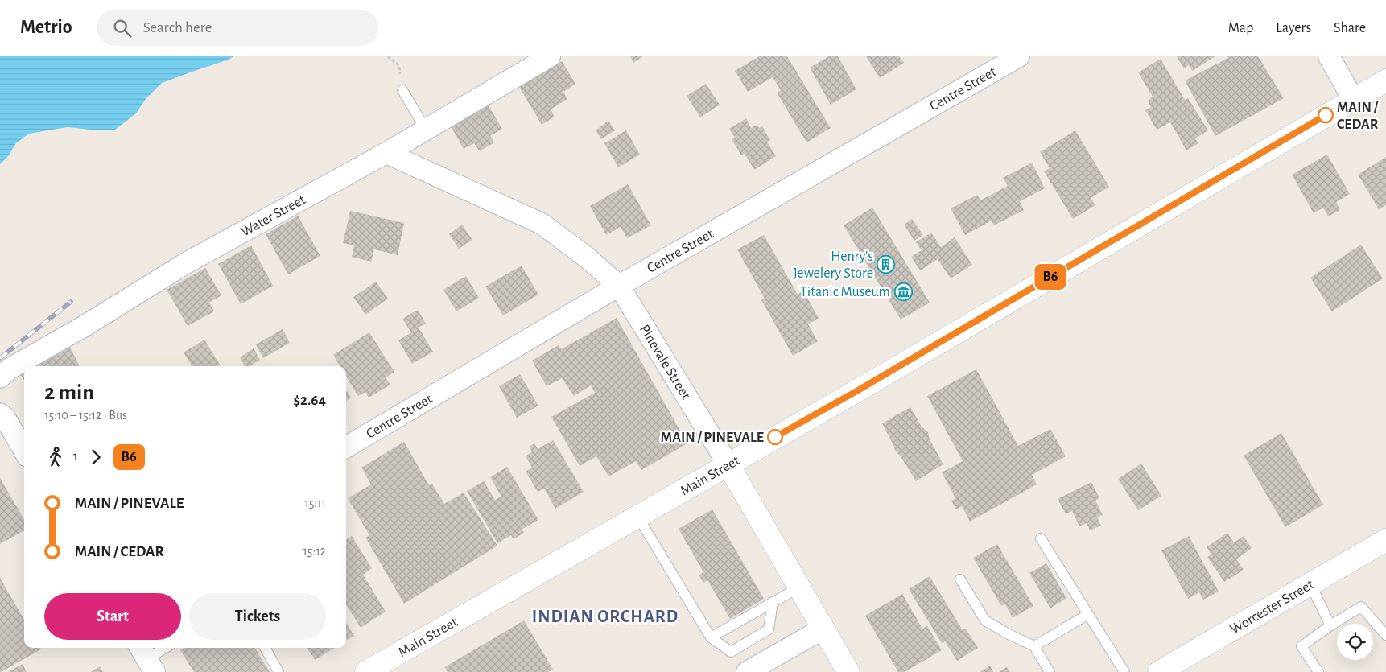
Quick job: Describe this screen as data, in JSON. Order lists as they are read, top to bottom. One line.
{"streets":{"main road":["Pinevale Street","Main Street","Worcester Street"],"street":["Centre Street","Water Street"]},"crossings":[["Centre Street","Pinevale Street"],["Water Street","Pinevale Street"],["Pinevale Street","Main Street"]],"districts":["INDIAN ORCHARD"],"places":{"other":["MAIN / CEDAR","MAIN / PINEVALE"],"building":["Henry's Jewelery Store"],"museum":["Titanic Museum"]},"lines":["bus line B6"],"page":{"header":"Metrio","search":"Search here","nav":["Map","Layers","Share"],"on_map":"B6","heading":["2 min","15:10 – 15:12 · Bus","$2.64"],"legs":["1","B6"],"list":[{"name":"MAIN / PINEVALE","value":"15:11"},{"name":"MAIN / CEDAR","value":"15:12"}],"buttons":["Start","Tickets"]}}
